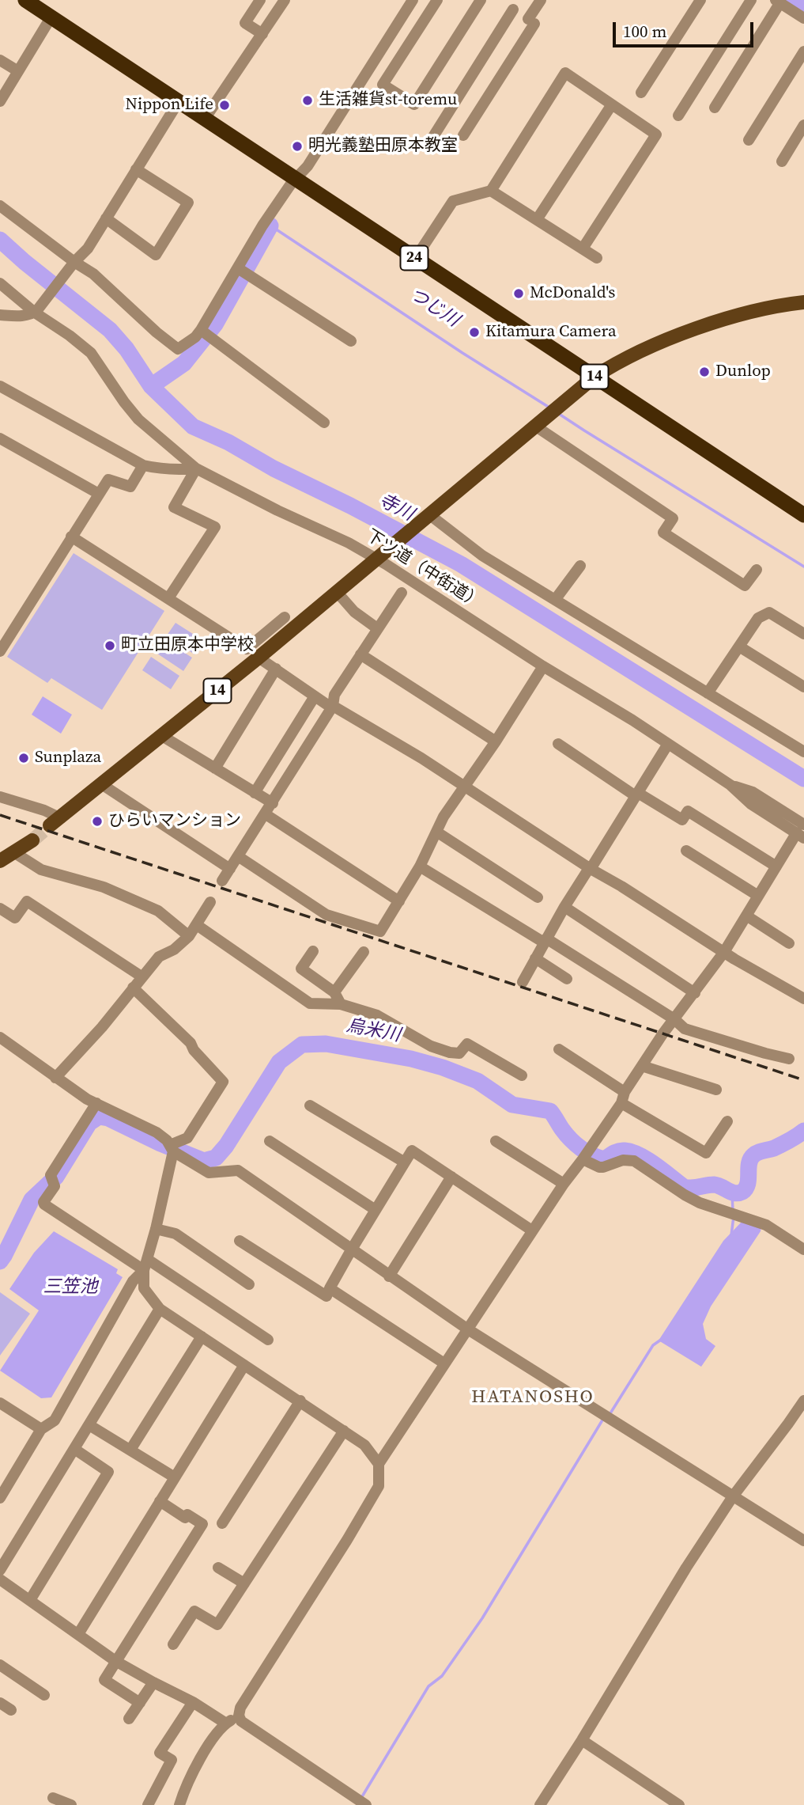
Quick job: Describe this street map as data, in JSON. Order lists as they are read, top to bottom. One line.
{"streets":{"highway":["24"],"main road":["14"],"street":["下ツ道（中街道）"]},"crossings":[["24","14"],["14","下ツ道（中街道）"]],"districts":["HATANOSHO"],"water":["つじ川","寺川","烏米川","三笠池"],"places":["生活雑貨st-toremu","Nippon Life","明光義塾田原本教室","McDonald's","Kitamura Camera","Dunlop","町立田原本中学校","Sunplaza","ひらいマンション"],"scale_bar":"100 m"}
